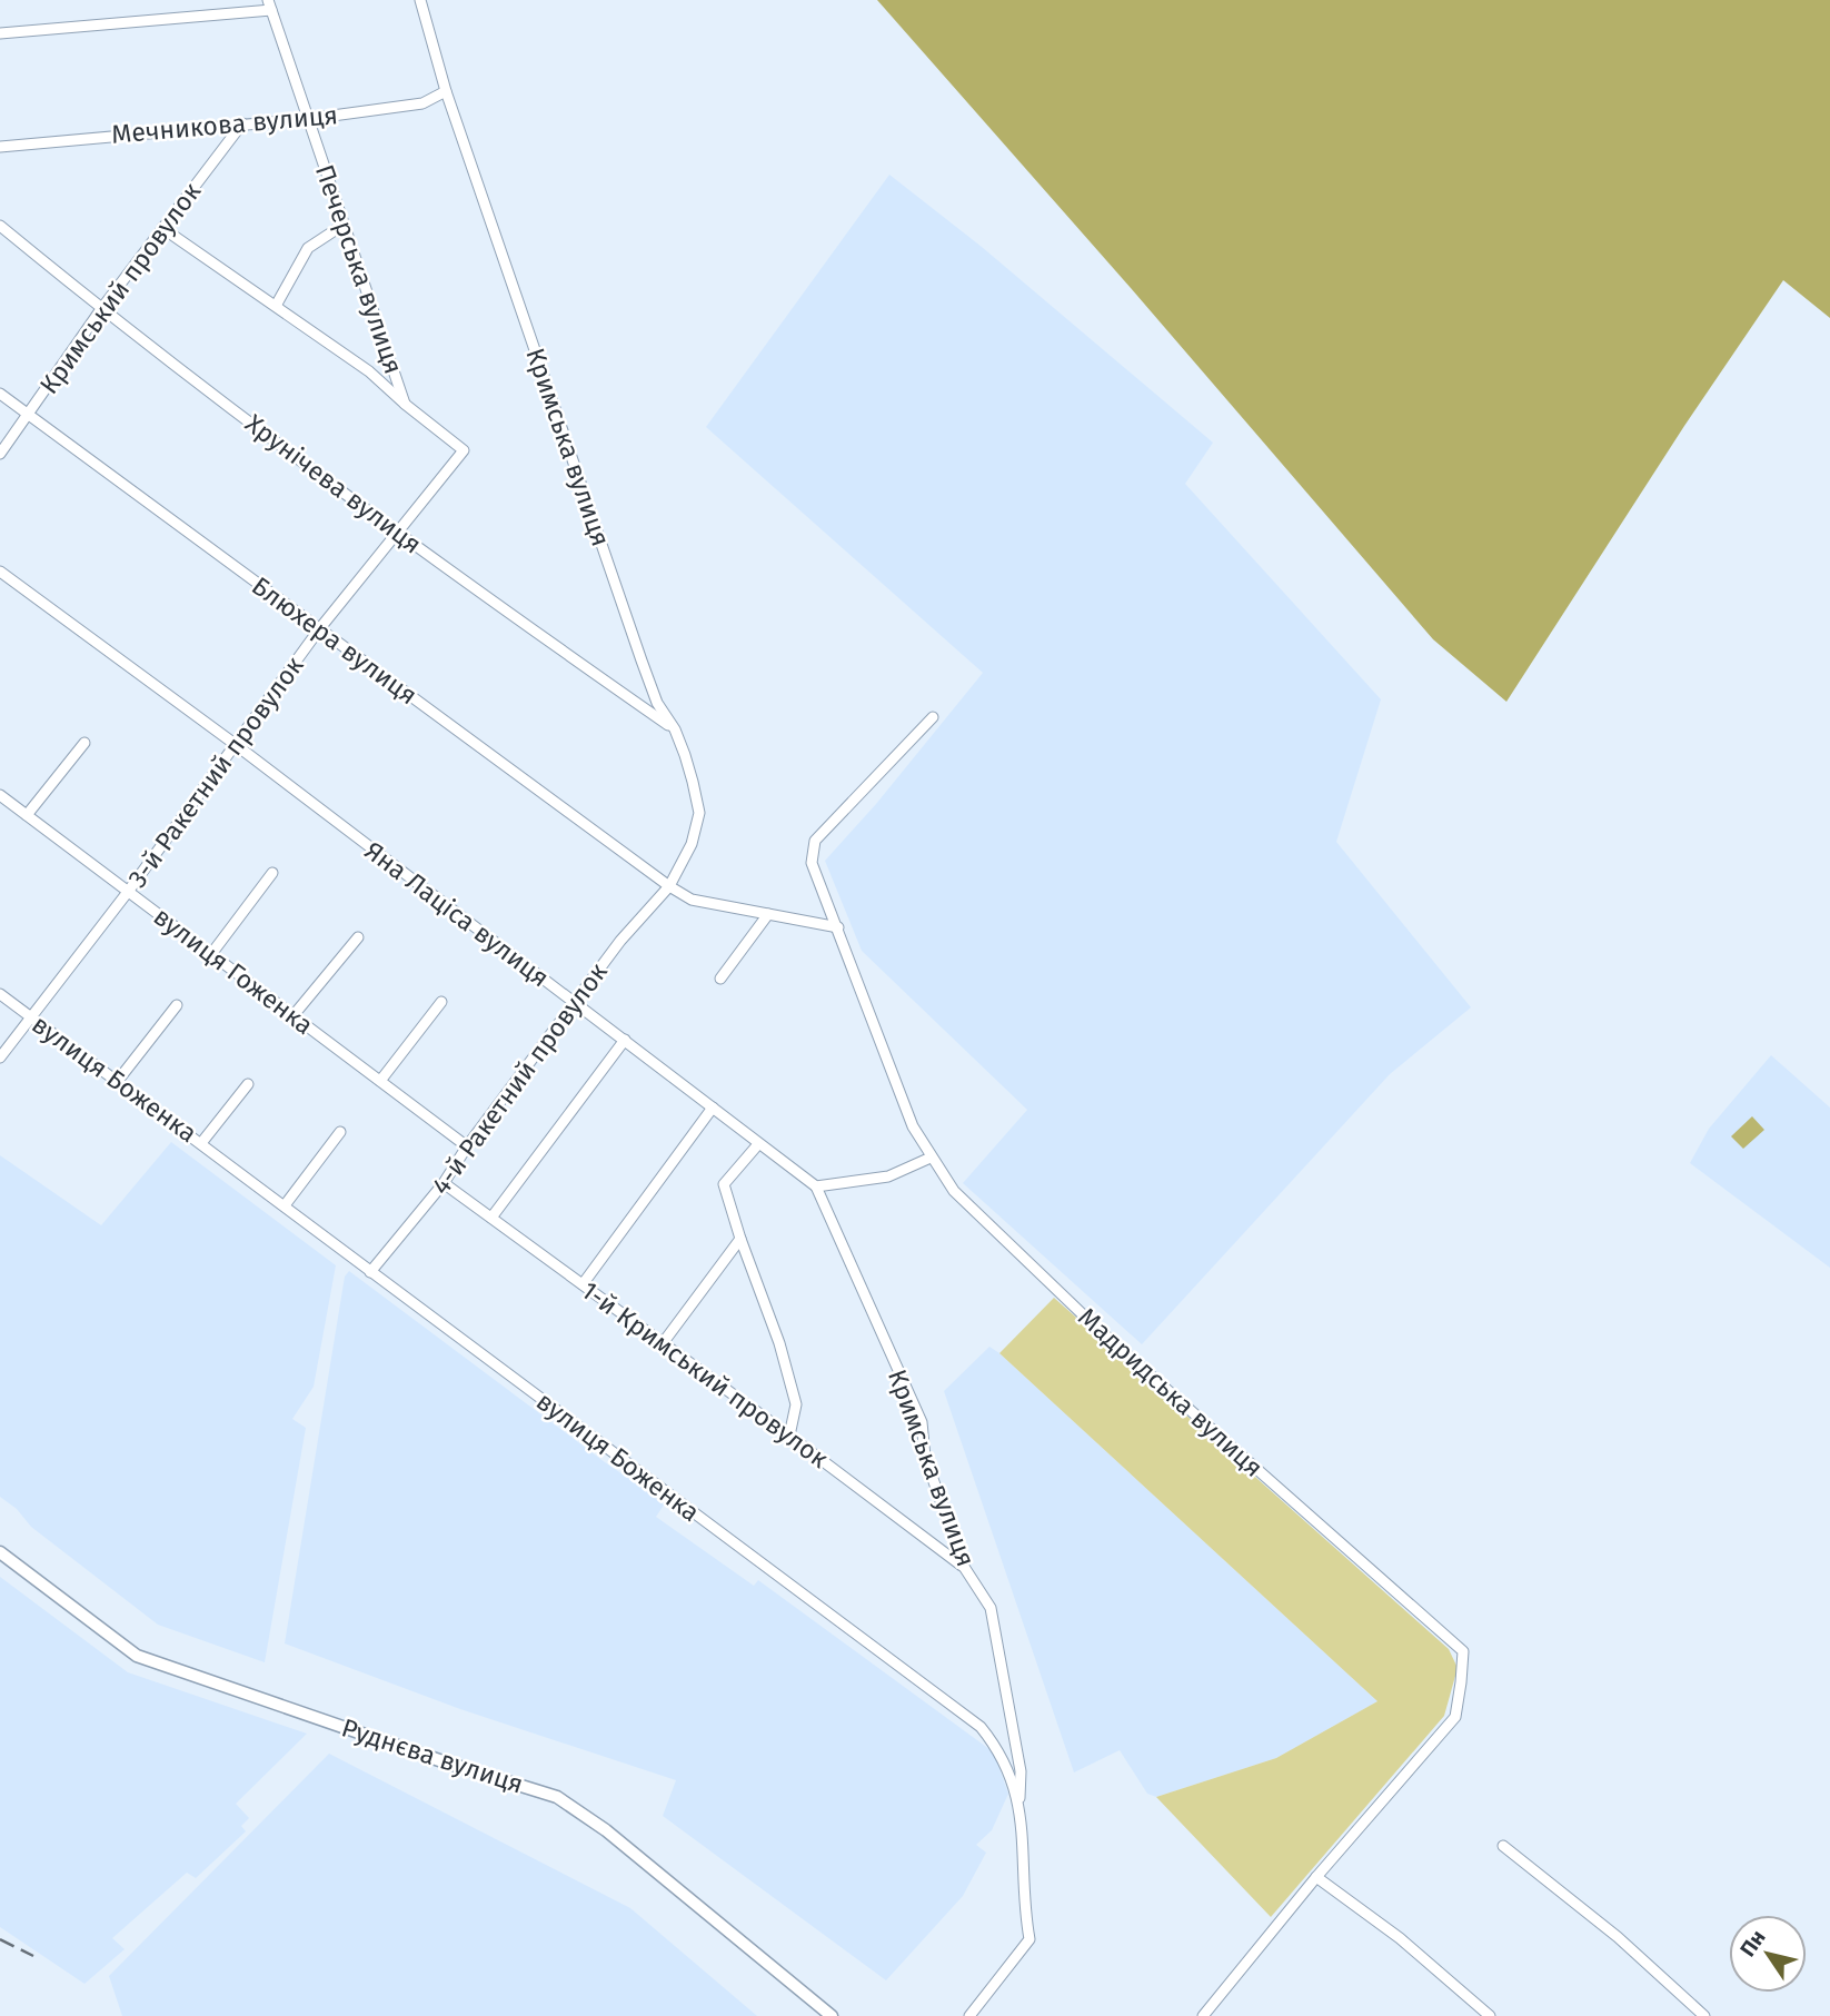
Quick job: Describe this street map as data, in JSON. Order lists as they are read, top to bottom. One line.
{"streets":{"street":["Мечникова вулиця","Печерська вулиця","Кримський провулок","Кримська вулиця","Хрунічева вулиця","Блюхера вулиця","3-й Ракетний провулок","Яна Лаціса вулиця","вулиця Гоженка","вулиця Боженка","4-й Ракетний провулок","1-й Кримський провулок","Мадридська вулиця","Руднєва вулиця"]},"crossings":[["Мечникова вулиця","Печерська вулиця"],["Мечникова вулиця","Кримський провулок"],["Мечникова вулиця","Кримська вулиця"],["Печерська вулиця","3-й Ракетний провулок"],["Кримський провулок","Хрунічева вулиця"],["Кримський провулок","Блюхера вулиця"],["Кримська вулиця","Хрунічева вулиця"],["Кримська вулиця","Блюхера вулиця"],["Кримська вулиця","Яна Лаціса вулиця"],["Кримська вулиця","вулиця Боженка"],["Кримська вулиця","4-й Ракетний провулок"],["Кримська вулиця","1-й Кримський провулок"],["Хрунічева вулиця","3-й Ракетний провулок"],["Блюхера вулиця","3-й Ракетний провулок"],["Блюхера вулиця","4-й Ракетний провулок"],["Блюхера вулиця","Мадридська вулиця"],["3-й Ракетний провулок","Яна Лаціса вулиця"],["3-й Ракетний провулок","вулиця Гоженка"],["3-й Ракетний провулок","вулиця Боженка"],["Яна Лаціса вулиця","4-й Ракетний провулок"],["вулиця Гоженка","4-й Ракетний провулок"],["вулиця Боженка","4-й Ракетний провулок"],["4-й Ракетний провулок","1-й Кримський провулок"]],"north":"top left"}
